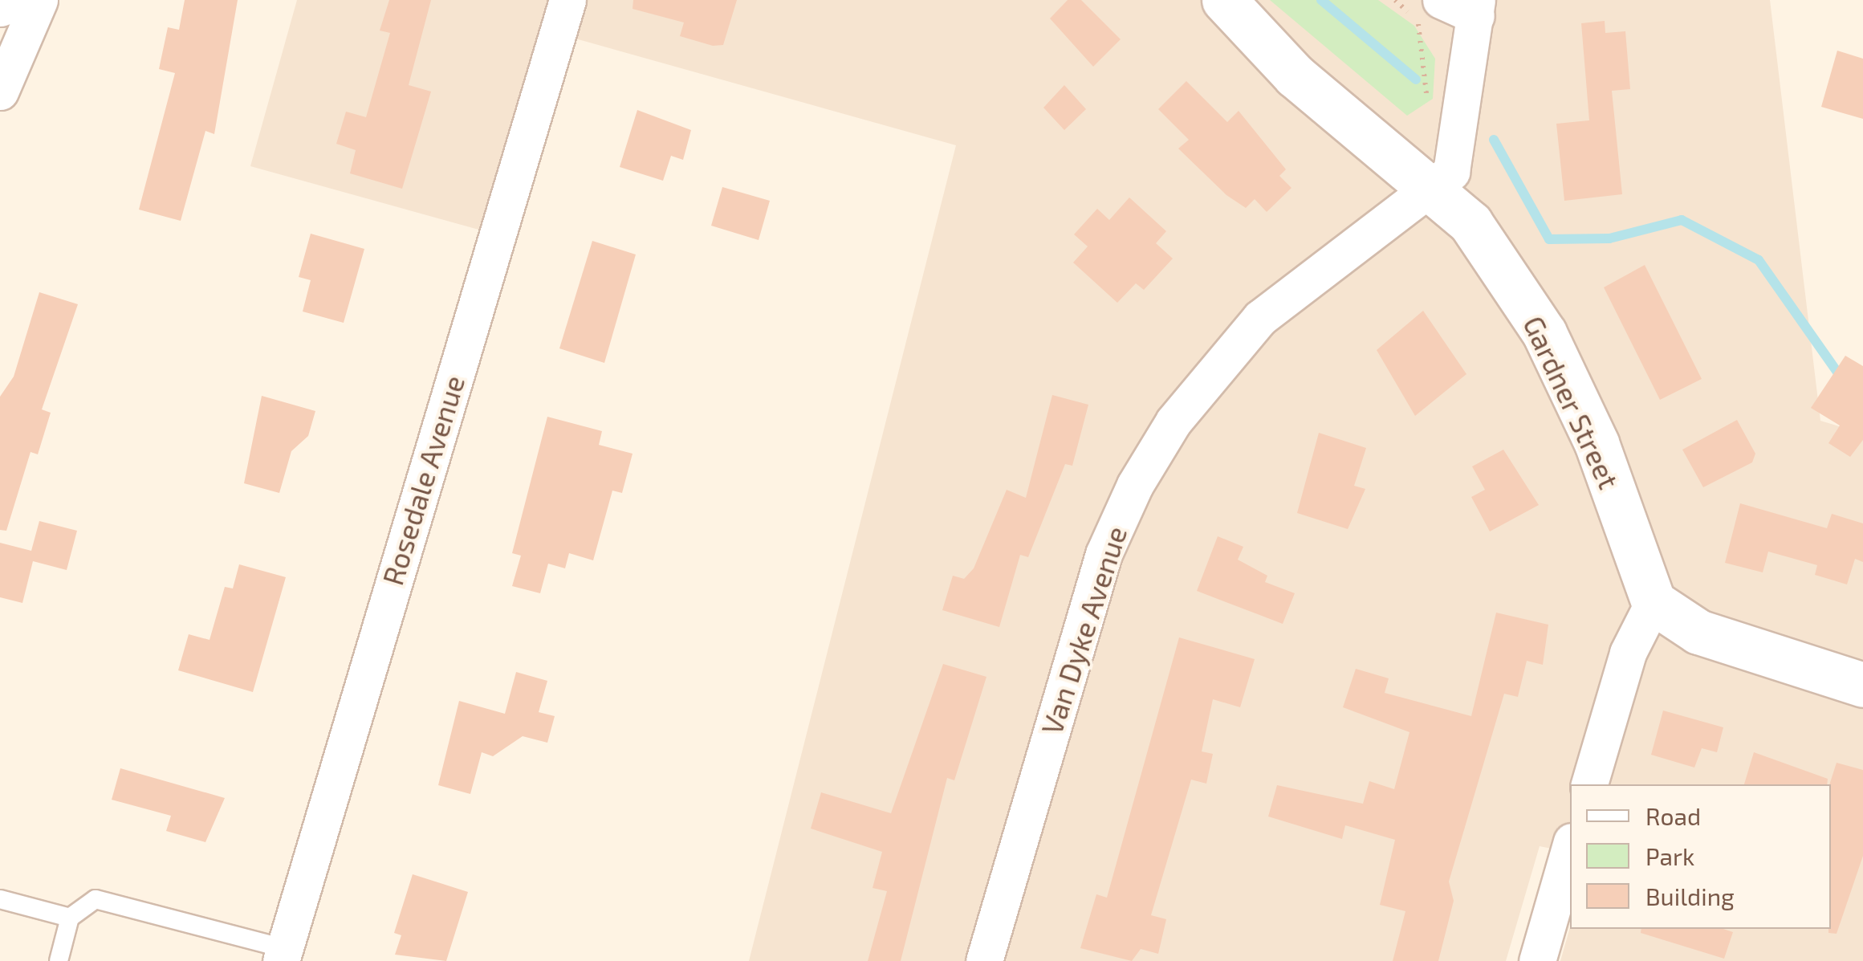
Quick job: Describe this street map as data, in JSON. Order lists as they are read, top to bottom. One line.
{"streets":{"street":["Gardner Street","Rosedale Avenue","Van Dyke Avenue"]},"crossings":[["Gardner Street","Van Dyke Avenue"]],"legend":["Road","Park","Building"]}
